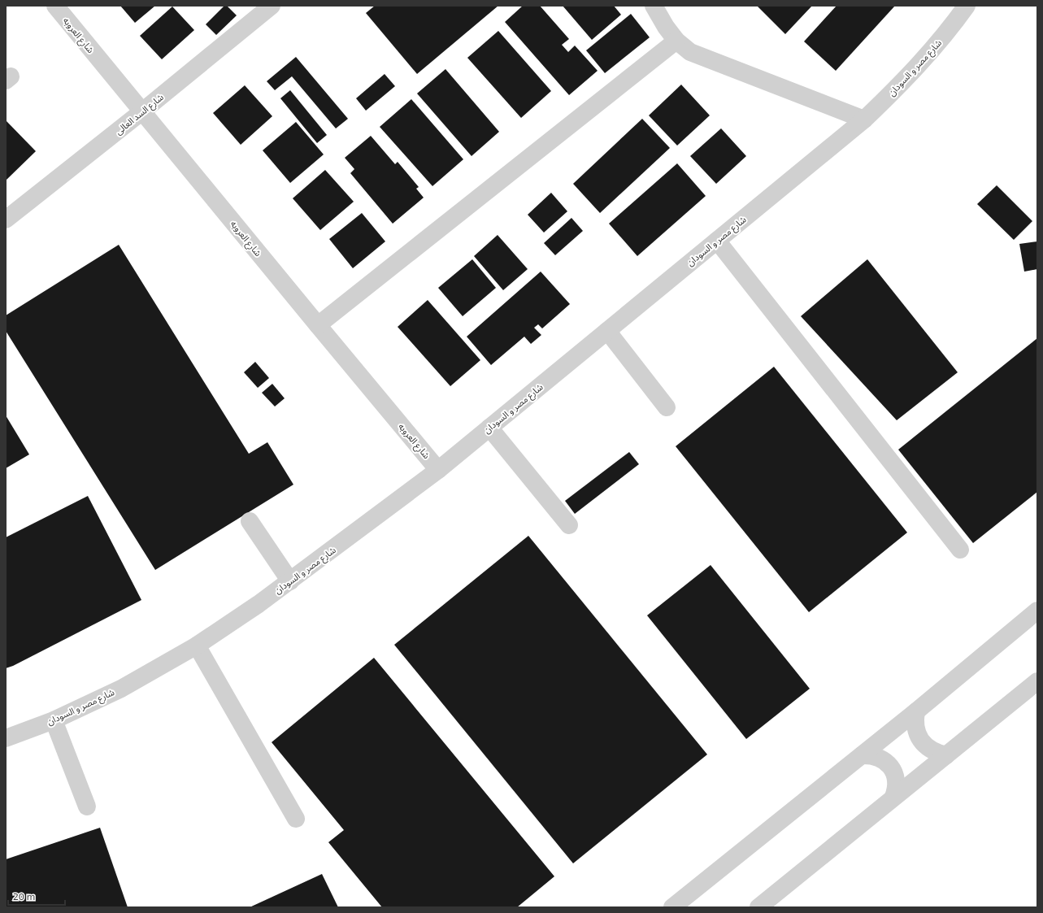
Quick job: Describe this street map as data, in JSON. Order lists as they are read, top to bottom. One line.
{"streets":{"street":["شارع العروبه","شارع مصر و السودان","شارع السد العالى"]},"crossings":[["شارع العروبه","شارع مصر و السودان"],["شارع العروبه","شارع السد العالى"]],"scale_bar":"20 m"}
